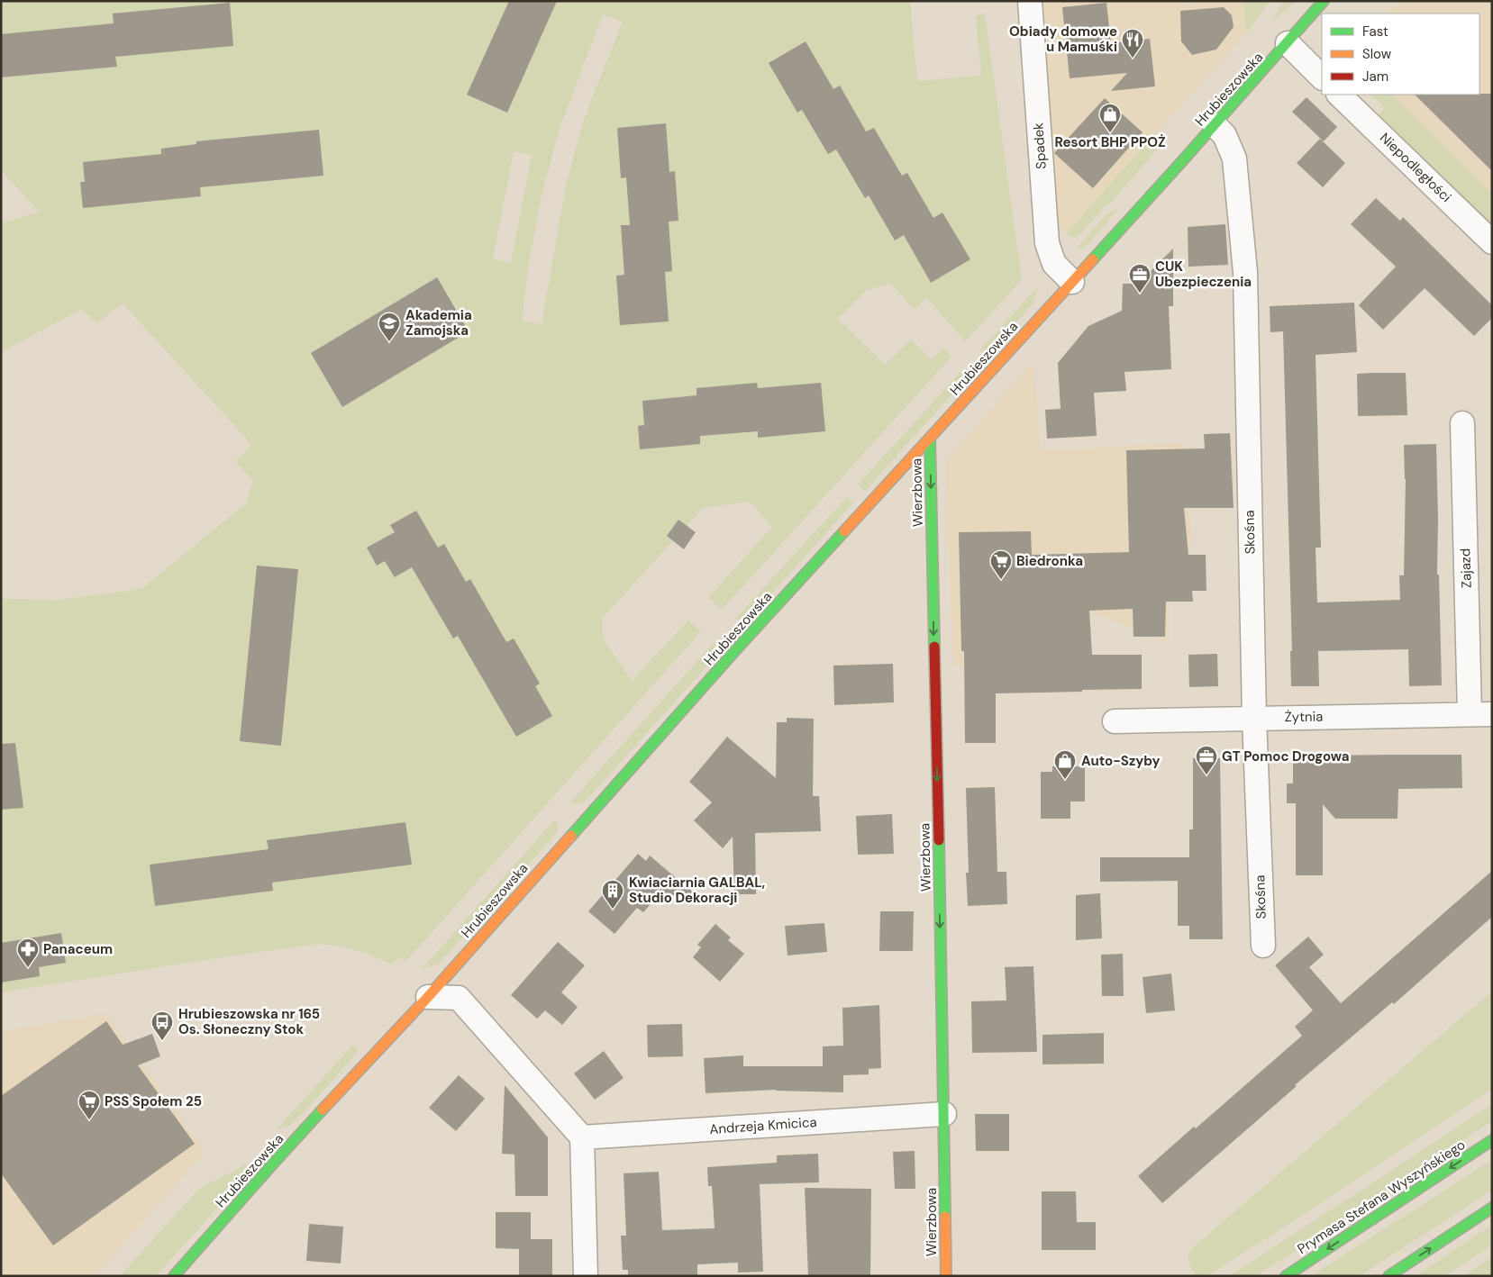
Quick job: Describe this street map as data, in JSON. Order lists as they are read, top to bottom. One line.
{"streets":{"street":["Hrubieszowska","Spadek","Niepodległości","Wierzbowa","Skośna","Zajazd","Żytnia","Andrzeja Kmicica","Prymasa Stefana Wyszyńskiego"]},"crossings":[["Hrubieszowska","Spadek"],["Hrubieszowska","Wierzbowa"],["Hrubieszowska","Skośna"],["Wierzbowa","Andrzeja Kmicica"],["Skośna","Żytnia"],["Zajazd","Żytnia"]],"one_way":["Wierzbowa"],"places":{"restaurant":["Obiady domowe u Mamuśki"],"shop":["Resort BHP PPOŻ","Auto-Szyby"],"office":["CUK Ubezpieczenia","GT Pomoc Drogowa"],"school or university":["Akademia Zamojska"],"supermarket":["Biedronka","PSS Społem 25"],"building":["Kwiaciarnia GALBAL, Studio Dekoracji"],"pharmacy":["Panaceum"],"bus stop":["Hrubieszowska nr 165 Os. Słoneczny Stok"]},"legend":["Fast","Slow","Jam"]}
